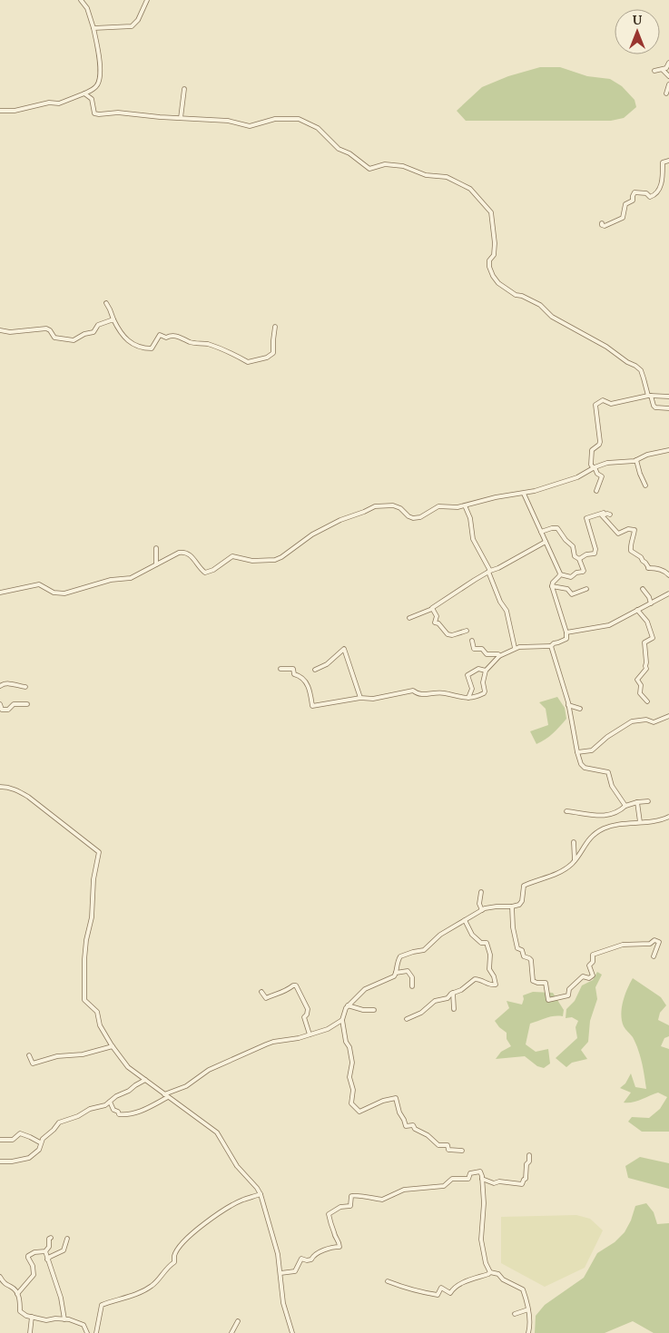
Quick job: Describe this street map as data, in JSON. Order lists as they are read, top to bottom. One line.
{"north":"top"}
